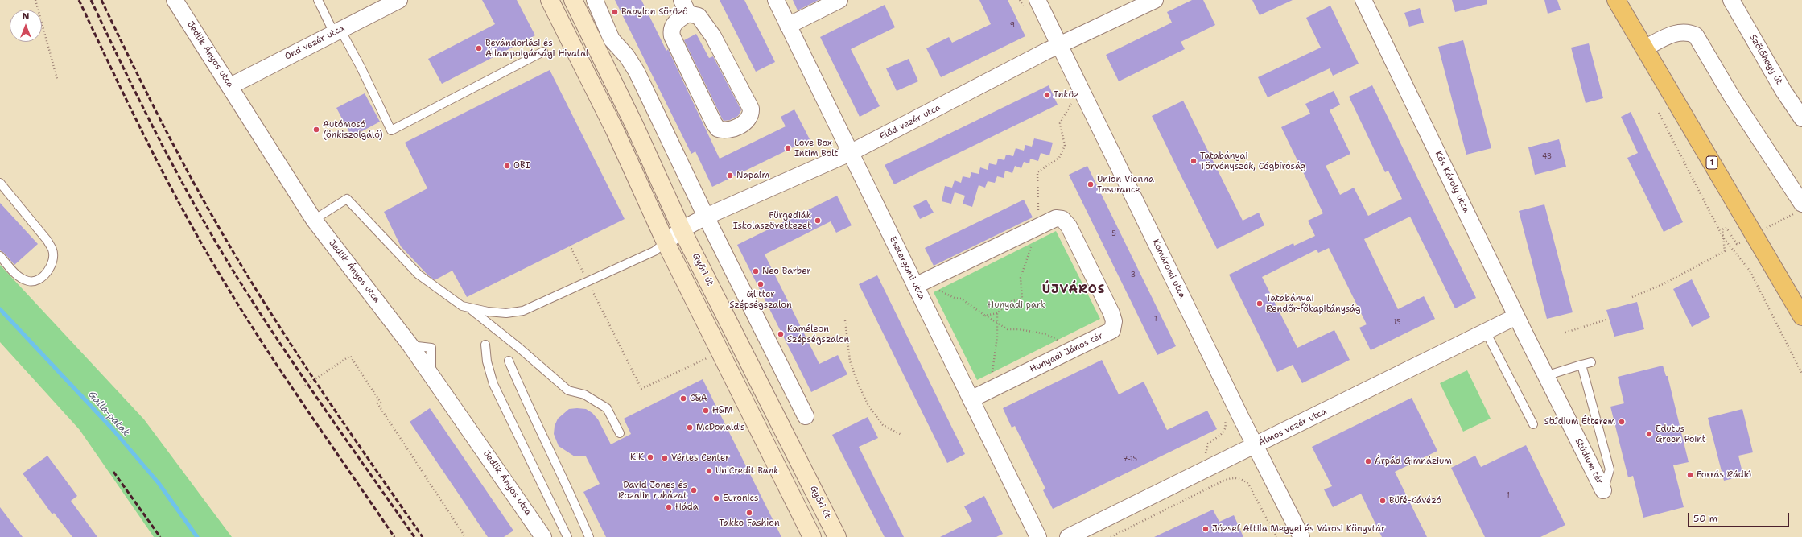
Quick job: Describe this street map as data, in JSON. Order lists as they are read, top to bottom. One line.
{"streets":{"main road":["1","Győri út"],"street":["Ond vezér utca","Jedlik Ányos utca","Szőlőhegy út","Előd vezér utca","Kós Károly utca","Esztergomi utca","Komáromi utca","Hunyadi János tér","Álmos vezér utca","Stúdium tér"]},"crossings":[["Ond vezér utca","Jedlik Ányos utca"],["Előd vezér utca","Esztergomi utca"],["Előd vezér utca","Komáromi utca"],["Előd vezér utca","Győri út"],["Kós Károly utca","Álmos vezér utca"],["Kós Károly utca","Stúdium tér"],["Esztergomi utca","Hunyadi János tér"],["Komáromi utca","Álmos vezér utca"]],"districts":["ÚJVÁROS"],"water":["Galla-patak"],"parks":["Hunyadi park"],"places":["Babylon Söröző","Bevándorlási és Állampolgársági Hivatal","Inköz","Autómosó (önkiszolgáló)","Love Box Intim Bolt","Tatabányai Törvényszék, Cégbíróság","OBI","Napalm","Union Vienna Insurance","Fürgediák Iskolaszövetkezet","Neo Barber","Glitter Szépségszalon","Tatabányai Rendőr-főkapitányság","Kaméleon Szépségszalon","C&A","H&M","Stúdium Étterem","McDonald's","Edutus Green Point","KiK","Vértes Center","Árpád Gimnázium","UniCredit Bank","Forrás Rádió","David Jones és Rozalin ruházat","Euronics","Büfé-Kávézó","Háda","Takko Fashion","József Attila Megyei és Városi Könyvtár"],"house_numbers":["9","43","5","3","1","15","7-15","1"],"scale_bar":"50 m","north":"top"}
